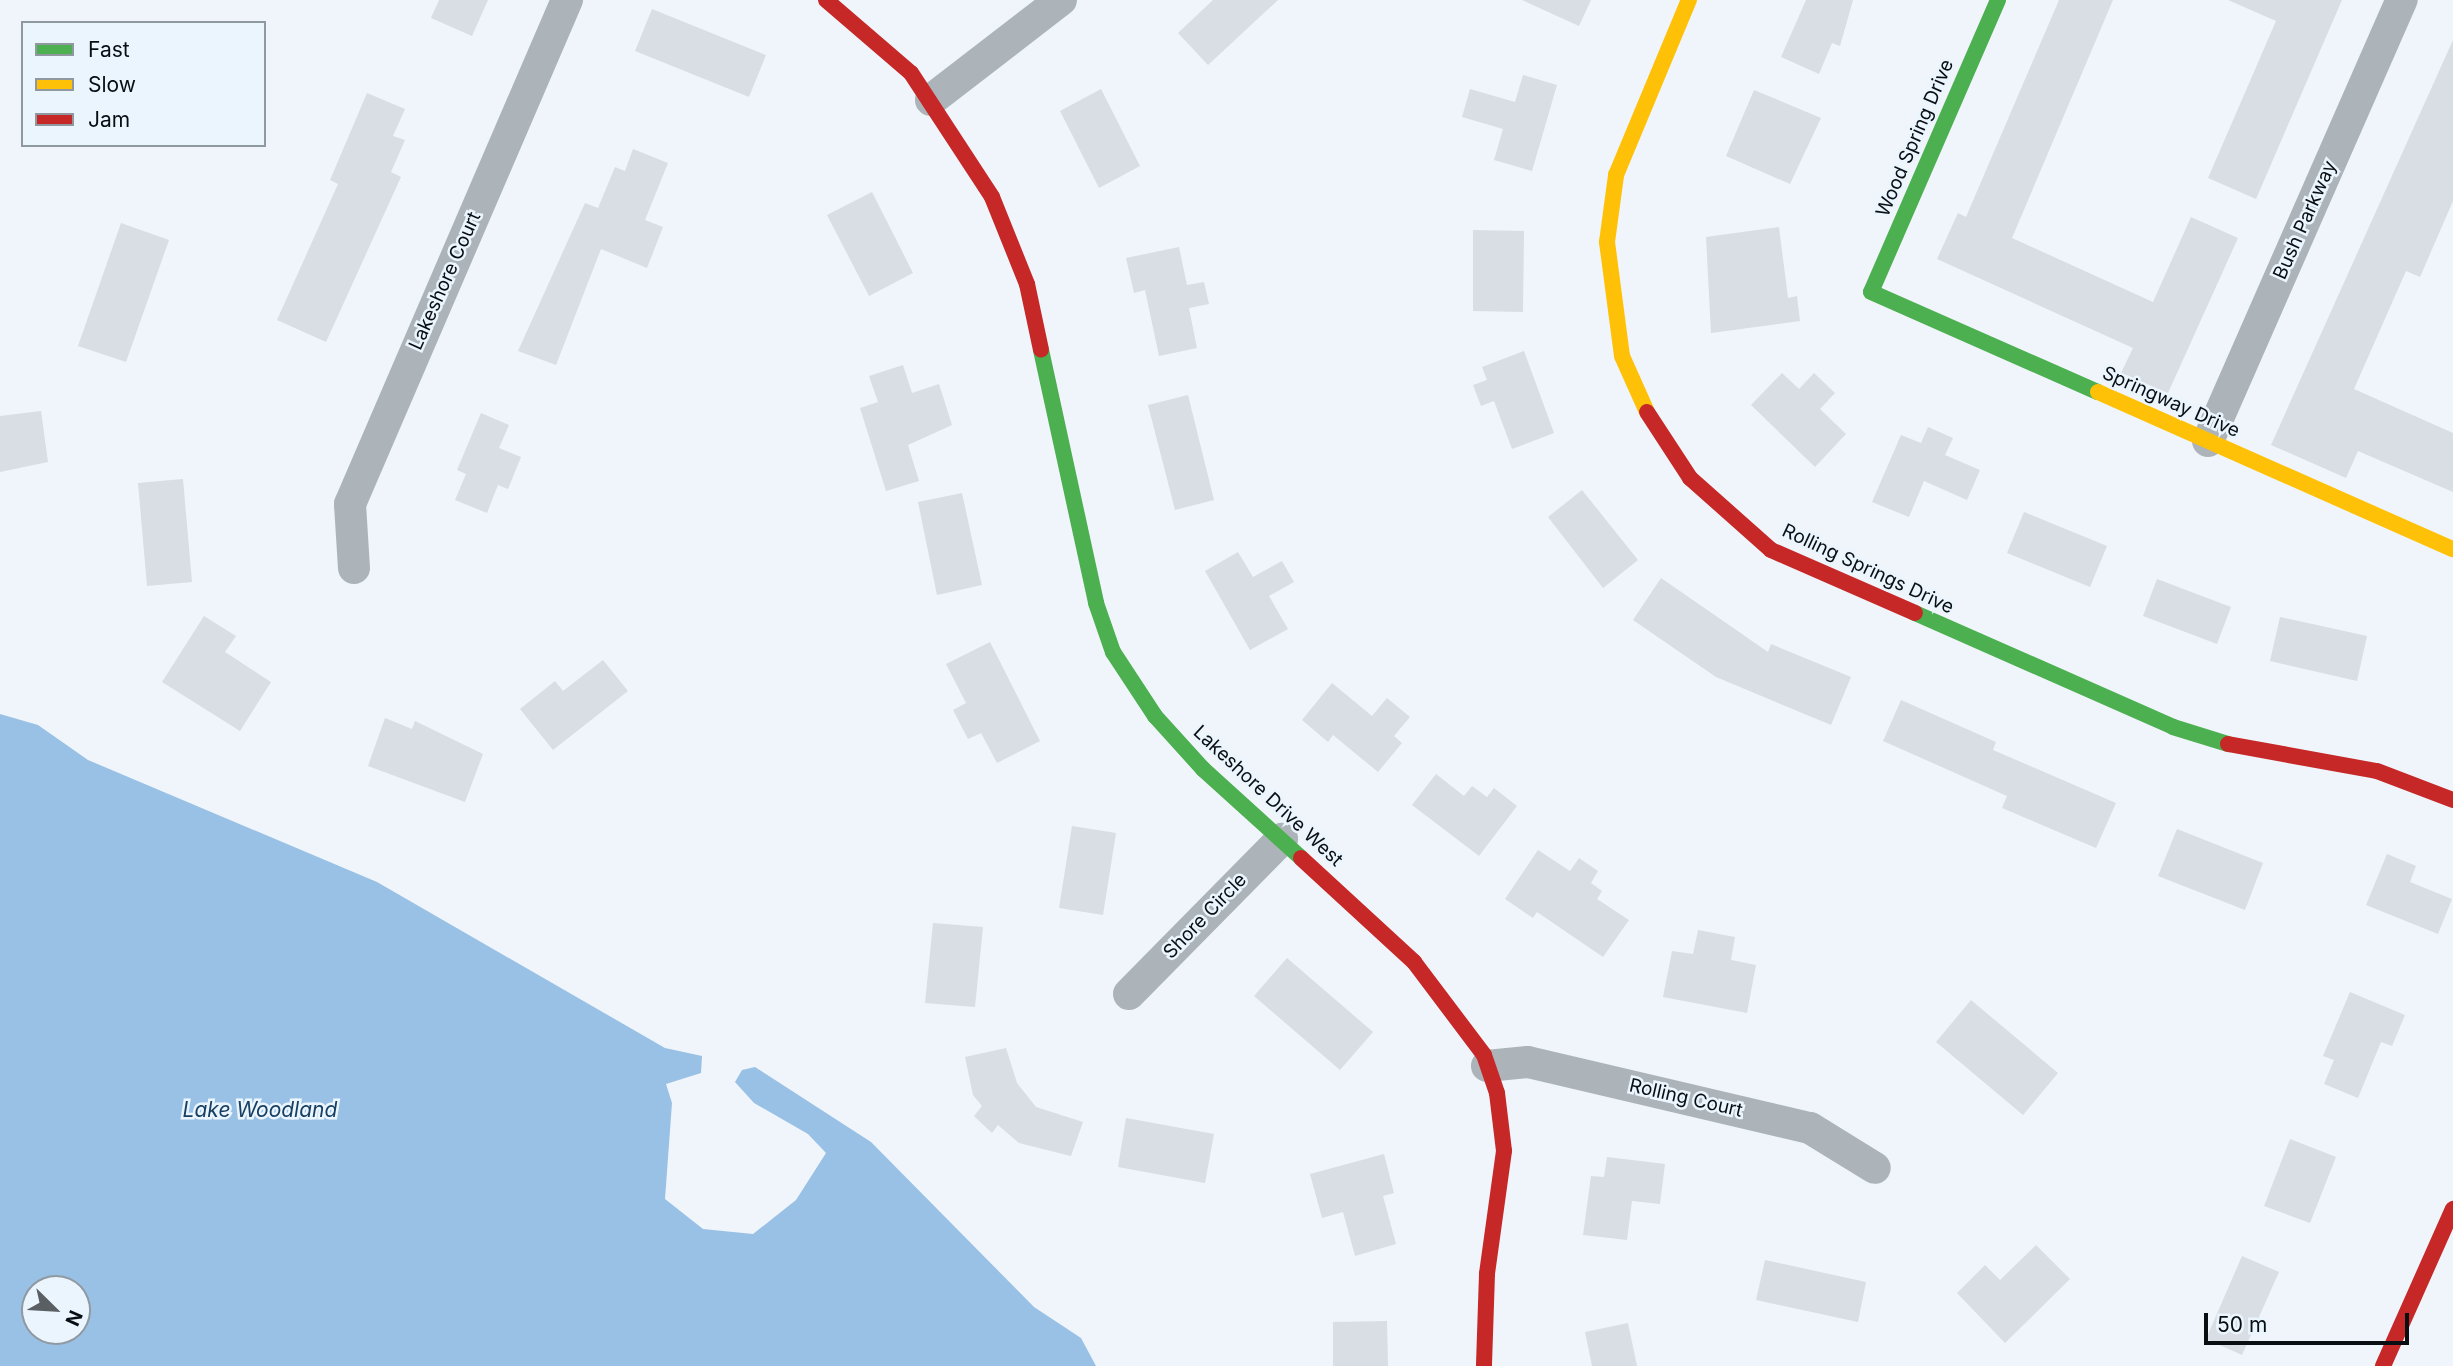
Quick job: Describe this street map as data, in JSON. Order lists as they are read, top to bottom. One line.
{"streets":{"street":["Wood Spring Drive","Bush Parkway","Lakeshore Court","Springway Drive","Rolling Springs Drive","Lakeshore Drive West","Shore Circle","Rolling Court"]},"crossings":[["Wood Spring Drive","Springway Drive"],["Bush Parkway","Springway Drive"],["Lakeshore Drive West","Shore Circle"],["Lakeshore Drive West","Rolling Court"]],"water":["Lake Woodland"],"legend":["Fast","Slow","Jam"],"scale_bar":"50 m","north":"bottom right"}
